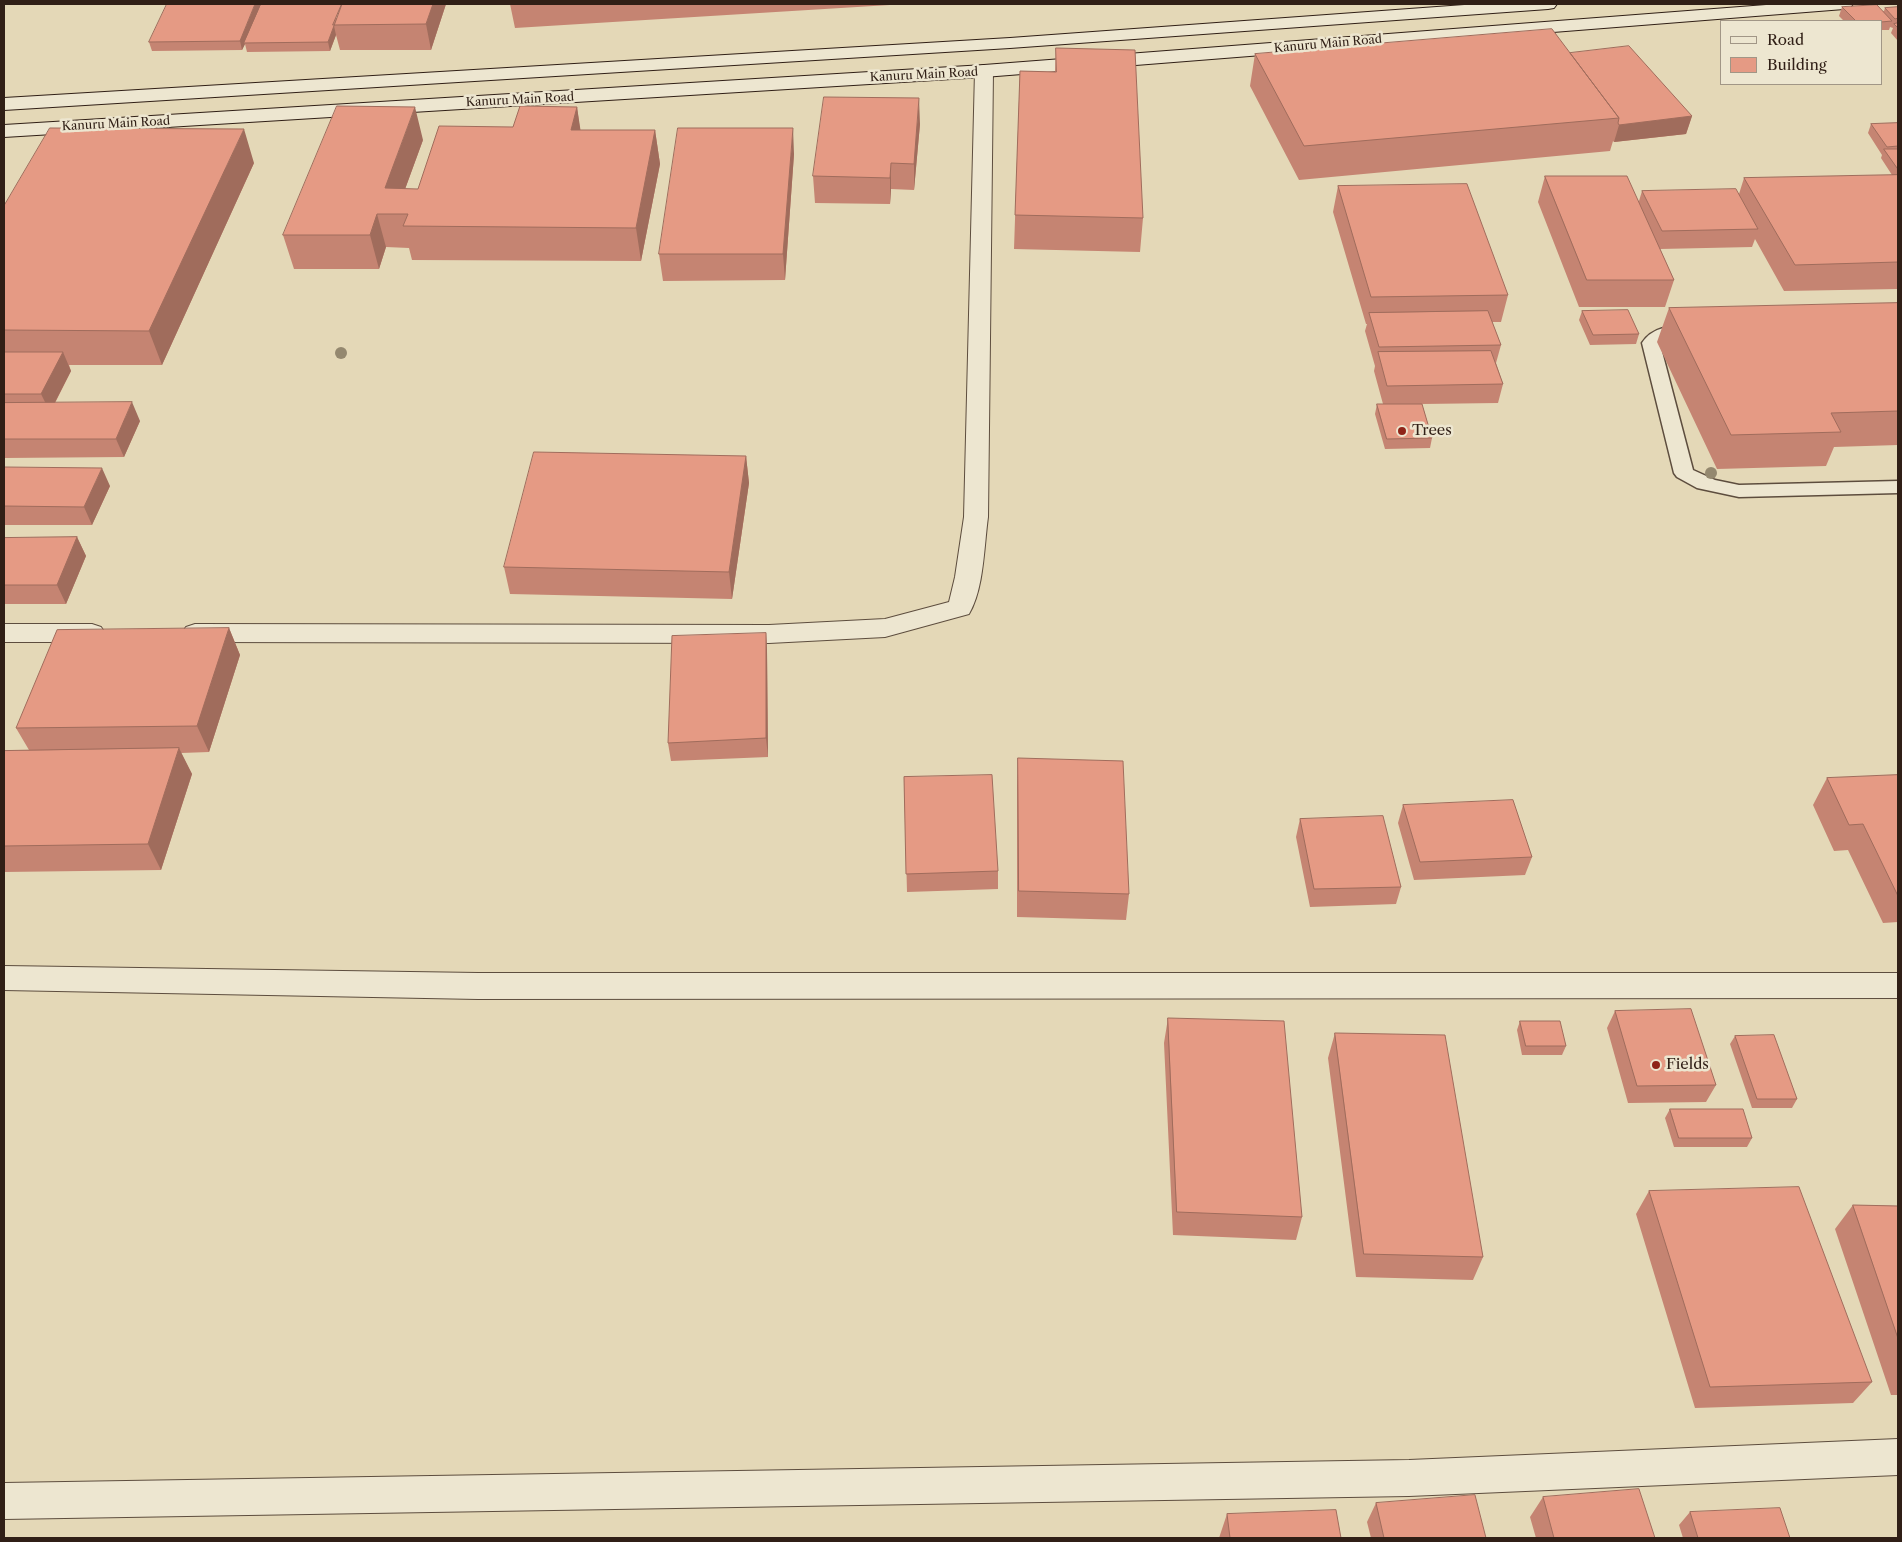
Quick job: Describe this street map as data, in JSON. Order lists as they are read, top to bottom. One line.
{"streets":{"street":["Kanuru Main Road"]},"places":["Trees","Fields"],"legend":["Road","Building"]}
